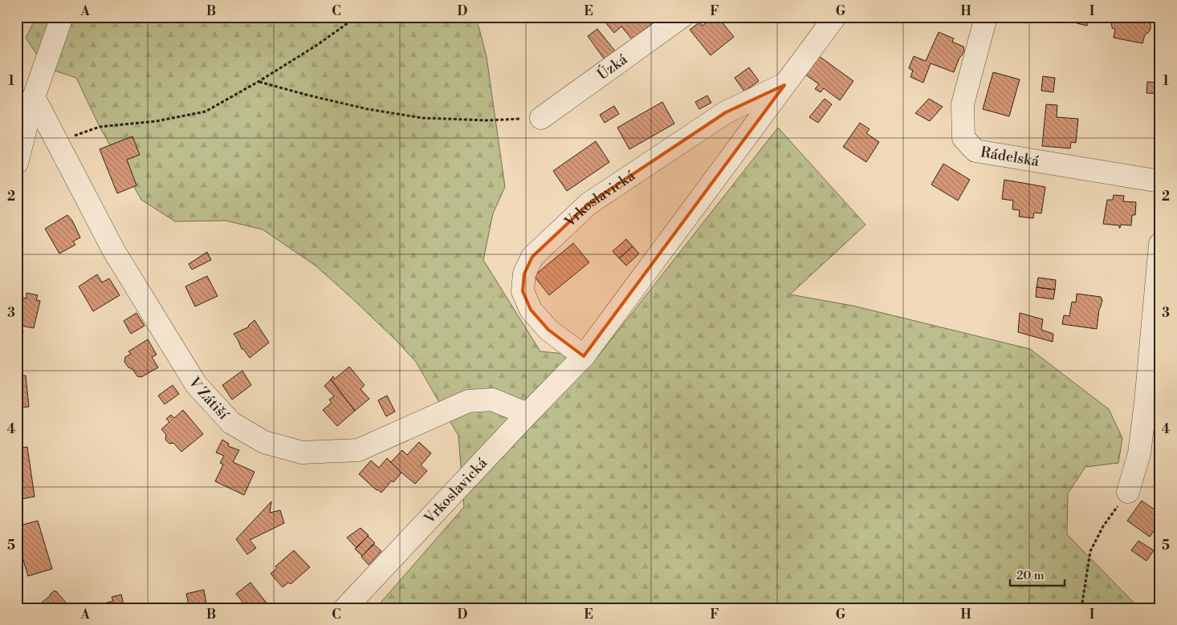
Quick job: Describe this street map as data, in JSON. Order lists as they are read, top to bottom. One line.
{"streets":{"street":["Úzká","Rádelská","Vrkoslavická","V Zátiší"]},"crossings":[["Vrkoslavická","V Zátiší"]],"scale_bar":"20 m","grid":{"columns":["A","B","C","D","E","F","G","H","I"],"rows":["1","2","3","4","5"]}}
